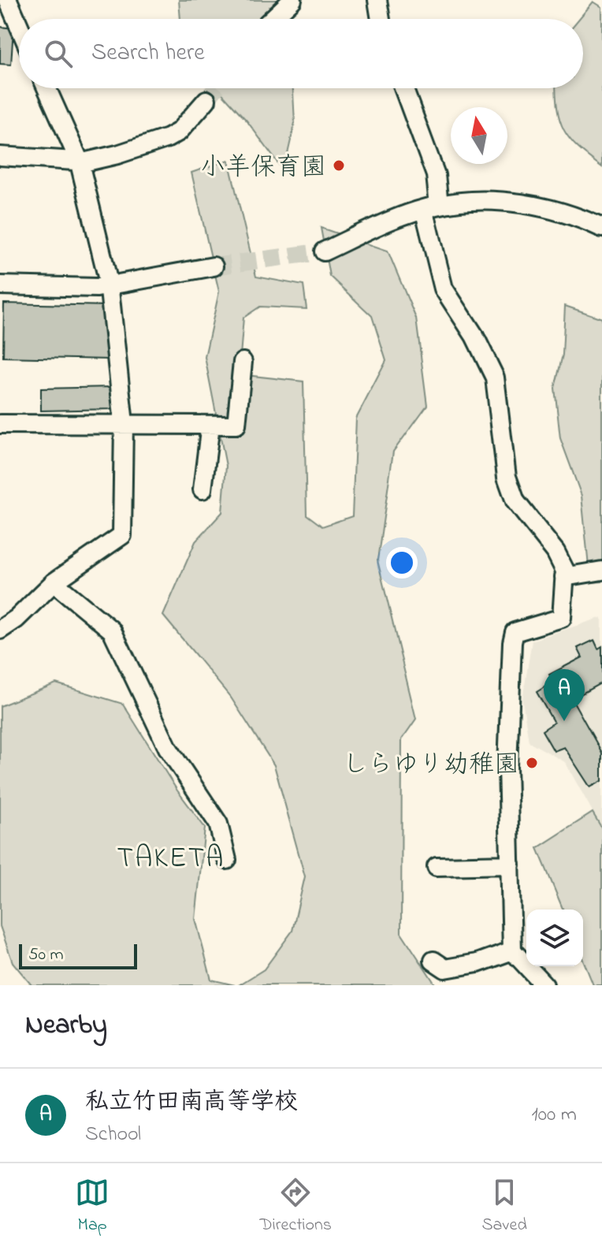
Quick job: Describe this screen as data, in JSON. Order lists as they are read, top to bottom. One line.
{"districts":["TAKETA"],"places":["小羊保育園","しらゆり幼稚園"],"scale_bar":"50 m","north":"top","page":{"search":"Search here","pins":"A","scale":"50 m","heading":"Nearby","list":[{"mark":"A","name":"私立竹田南高等学校","note":"School","value":"100 m"}],"nav":["Map","Directions","Saved"]}}
